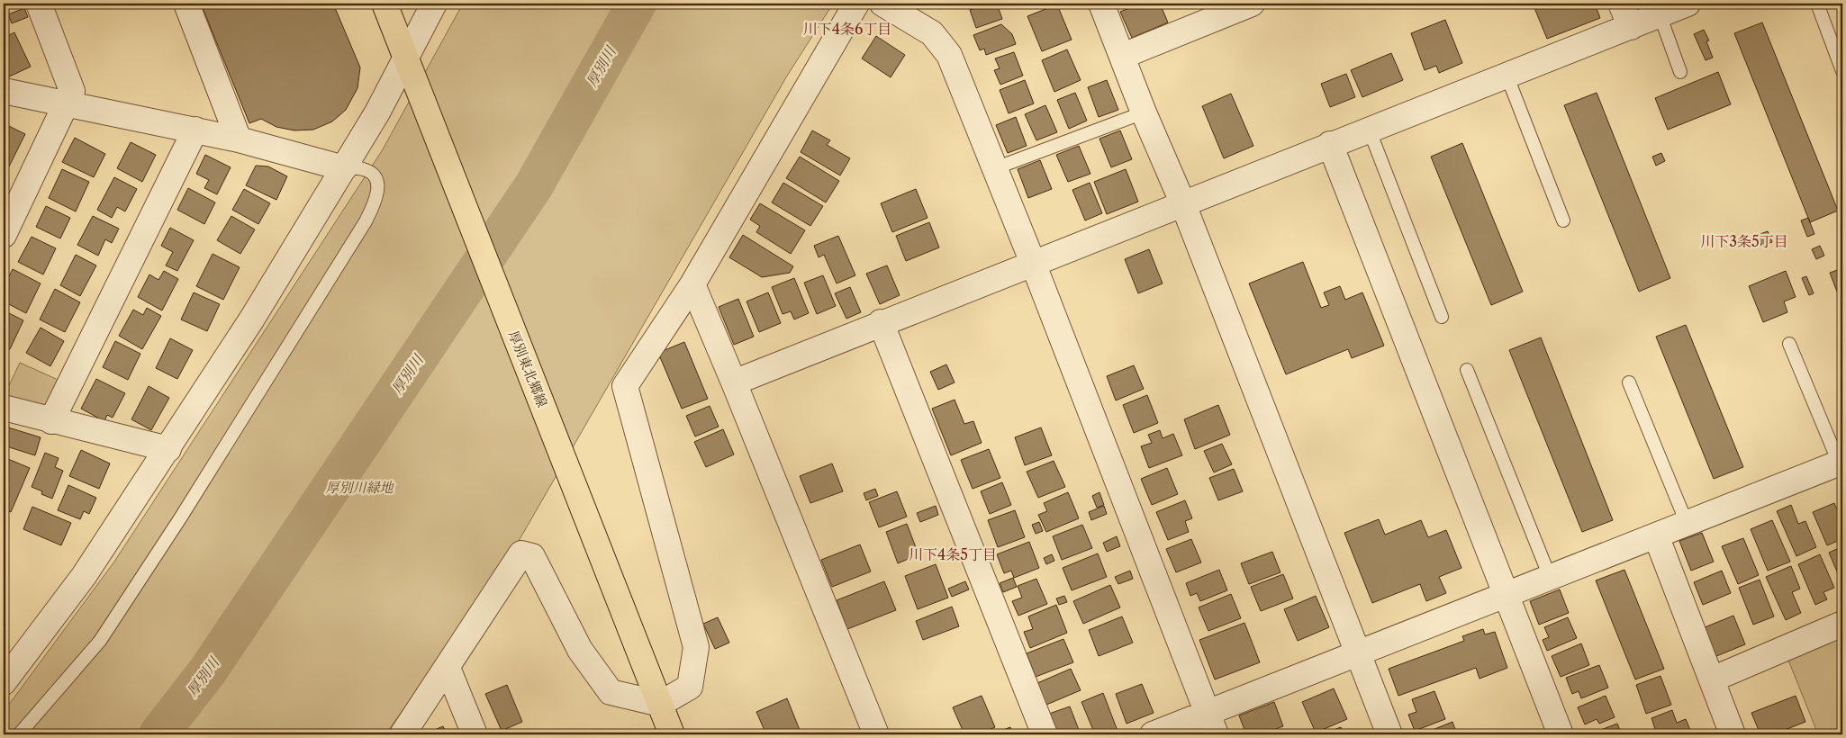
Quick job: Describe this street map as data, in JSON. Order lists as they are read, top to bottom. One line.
{"streets":{"main road":["厚別東北郷線"]},"districts":["川下4条6丁目","川下3条5丁目","川下4条5丁目"],"water":["厚別川"],"parks":["厚別川緑地"]}
